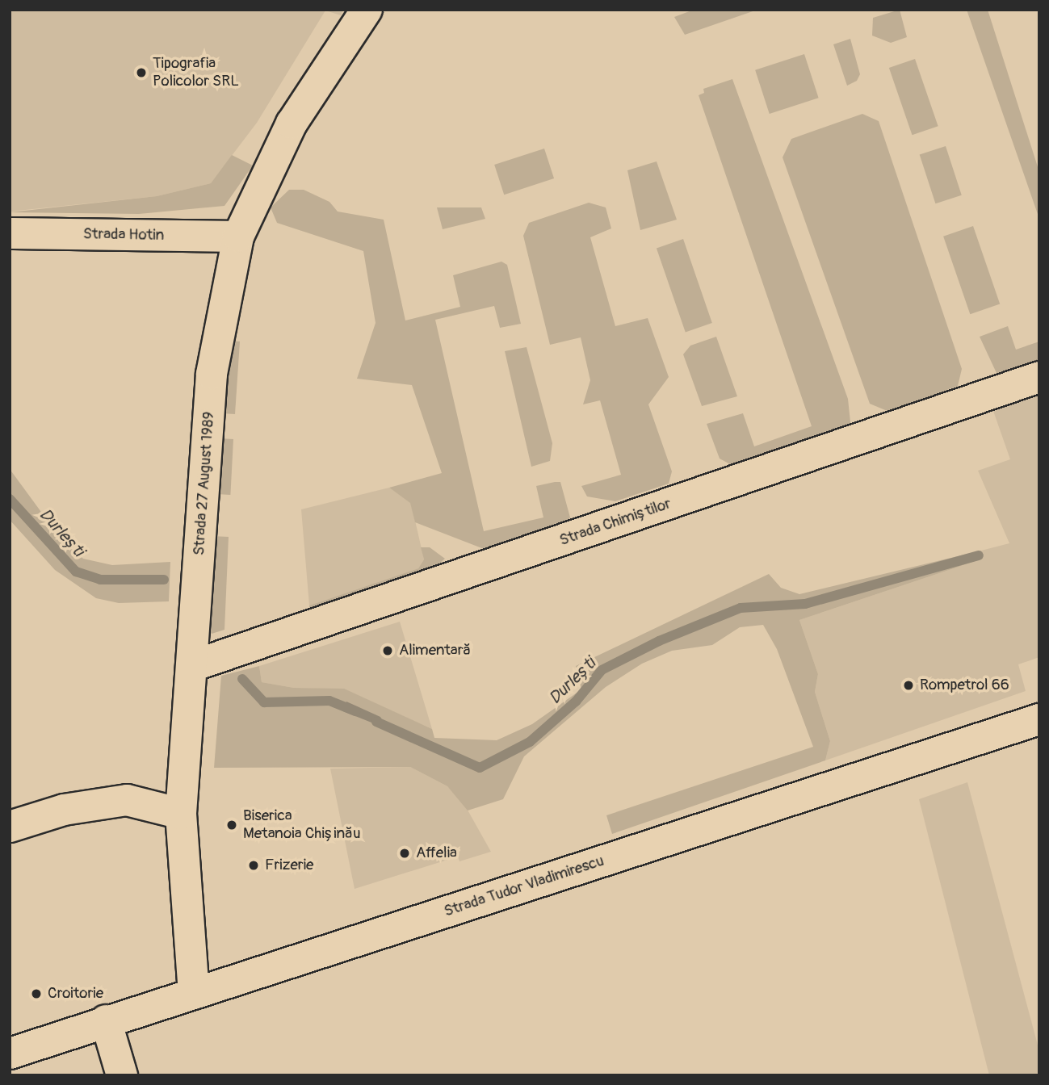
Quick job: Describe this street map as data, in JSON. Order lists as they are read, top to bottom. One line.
{"streets":{"street":["Strada Hotin","Strada 27 August 1989","Strada Chimiștilor","Strada Tudor Vladimirescu"]},"crossings":[["Strada Hotin","Strada 27 August 1989"],["Strada 27 August 1989","Strada Chimiștilor"],["Strada 27 August 1989","Strada Tudor Vladimirescu"]],"water":["Durlești"],"places":["Tipografia Policolor SRL","Alimentară","Rompetrol 66","Biserica Metanoia Chișinău","Affelia","Frizerie","Croitorie"]}
